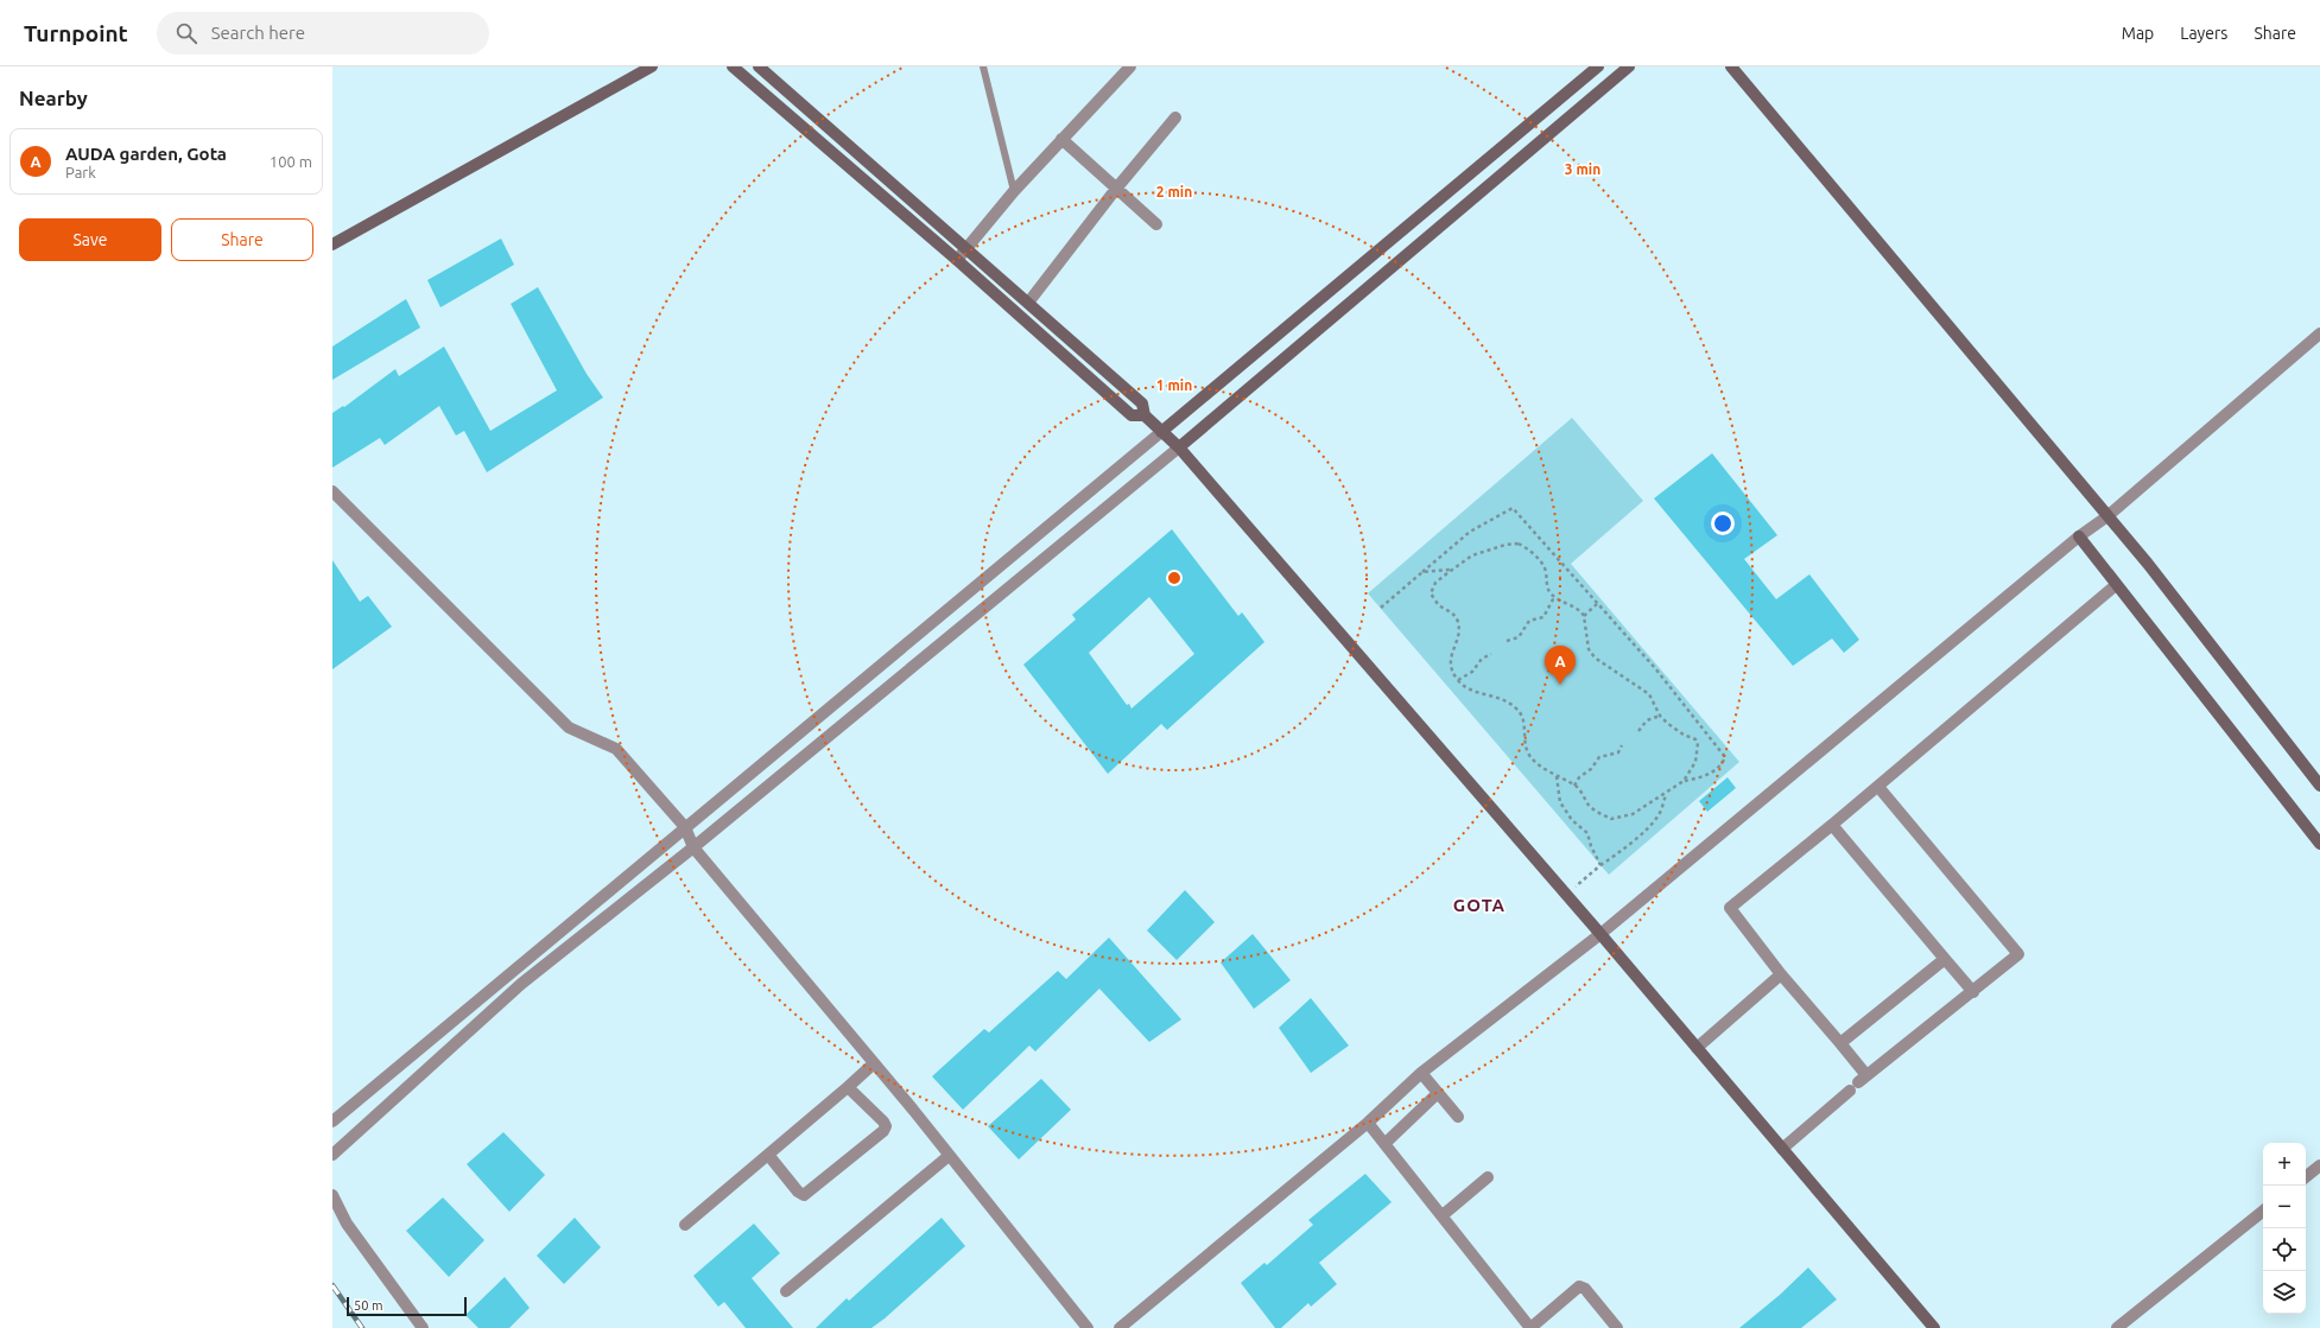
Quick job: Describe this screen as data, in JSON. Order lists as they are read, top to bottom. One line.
{"districts":["GOTA"],"scale_bar":"50 m","page":{"header":"Turnpoint","search":"Search here","nav":["Map","Layers","Share"],"heading":"Nearby","list":[{"mark":"A","name":"AUDA garden, Gota","note":"Park","value":"100 m"}],"buttons":["Save","Share"],"pins":"A","map_buttons":["+","−"],"scale":"50 m"},"rings":["3 min","2 min","1 min"]}
